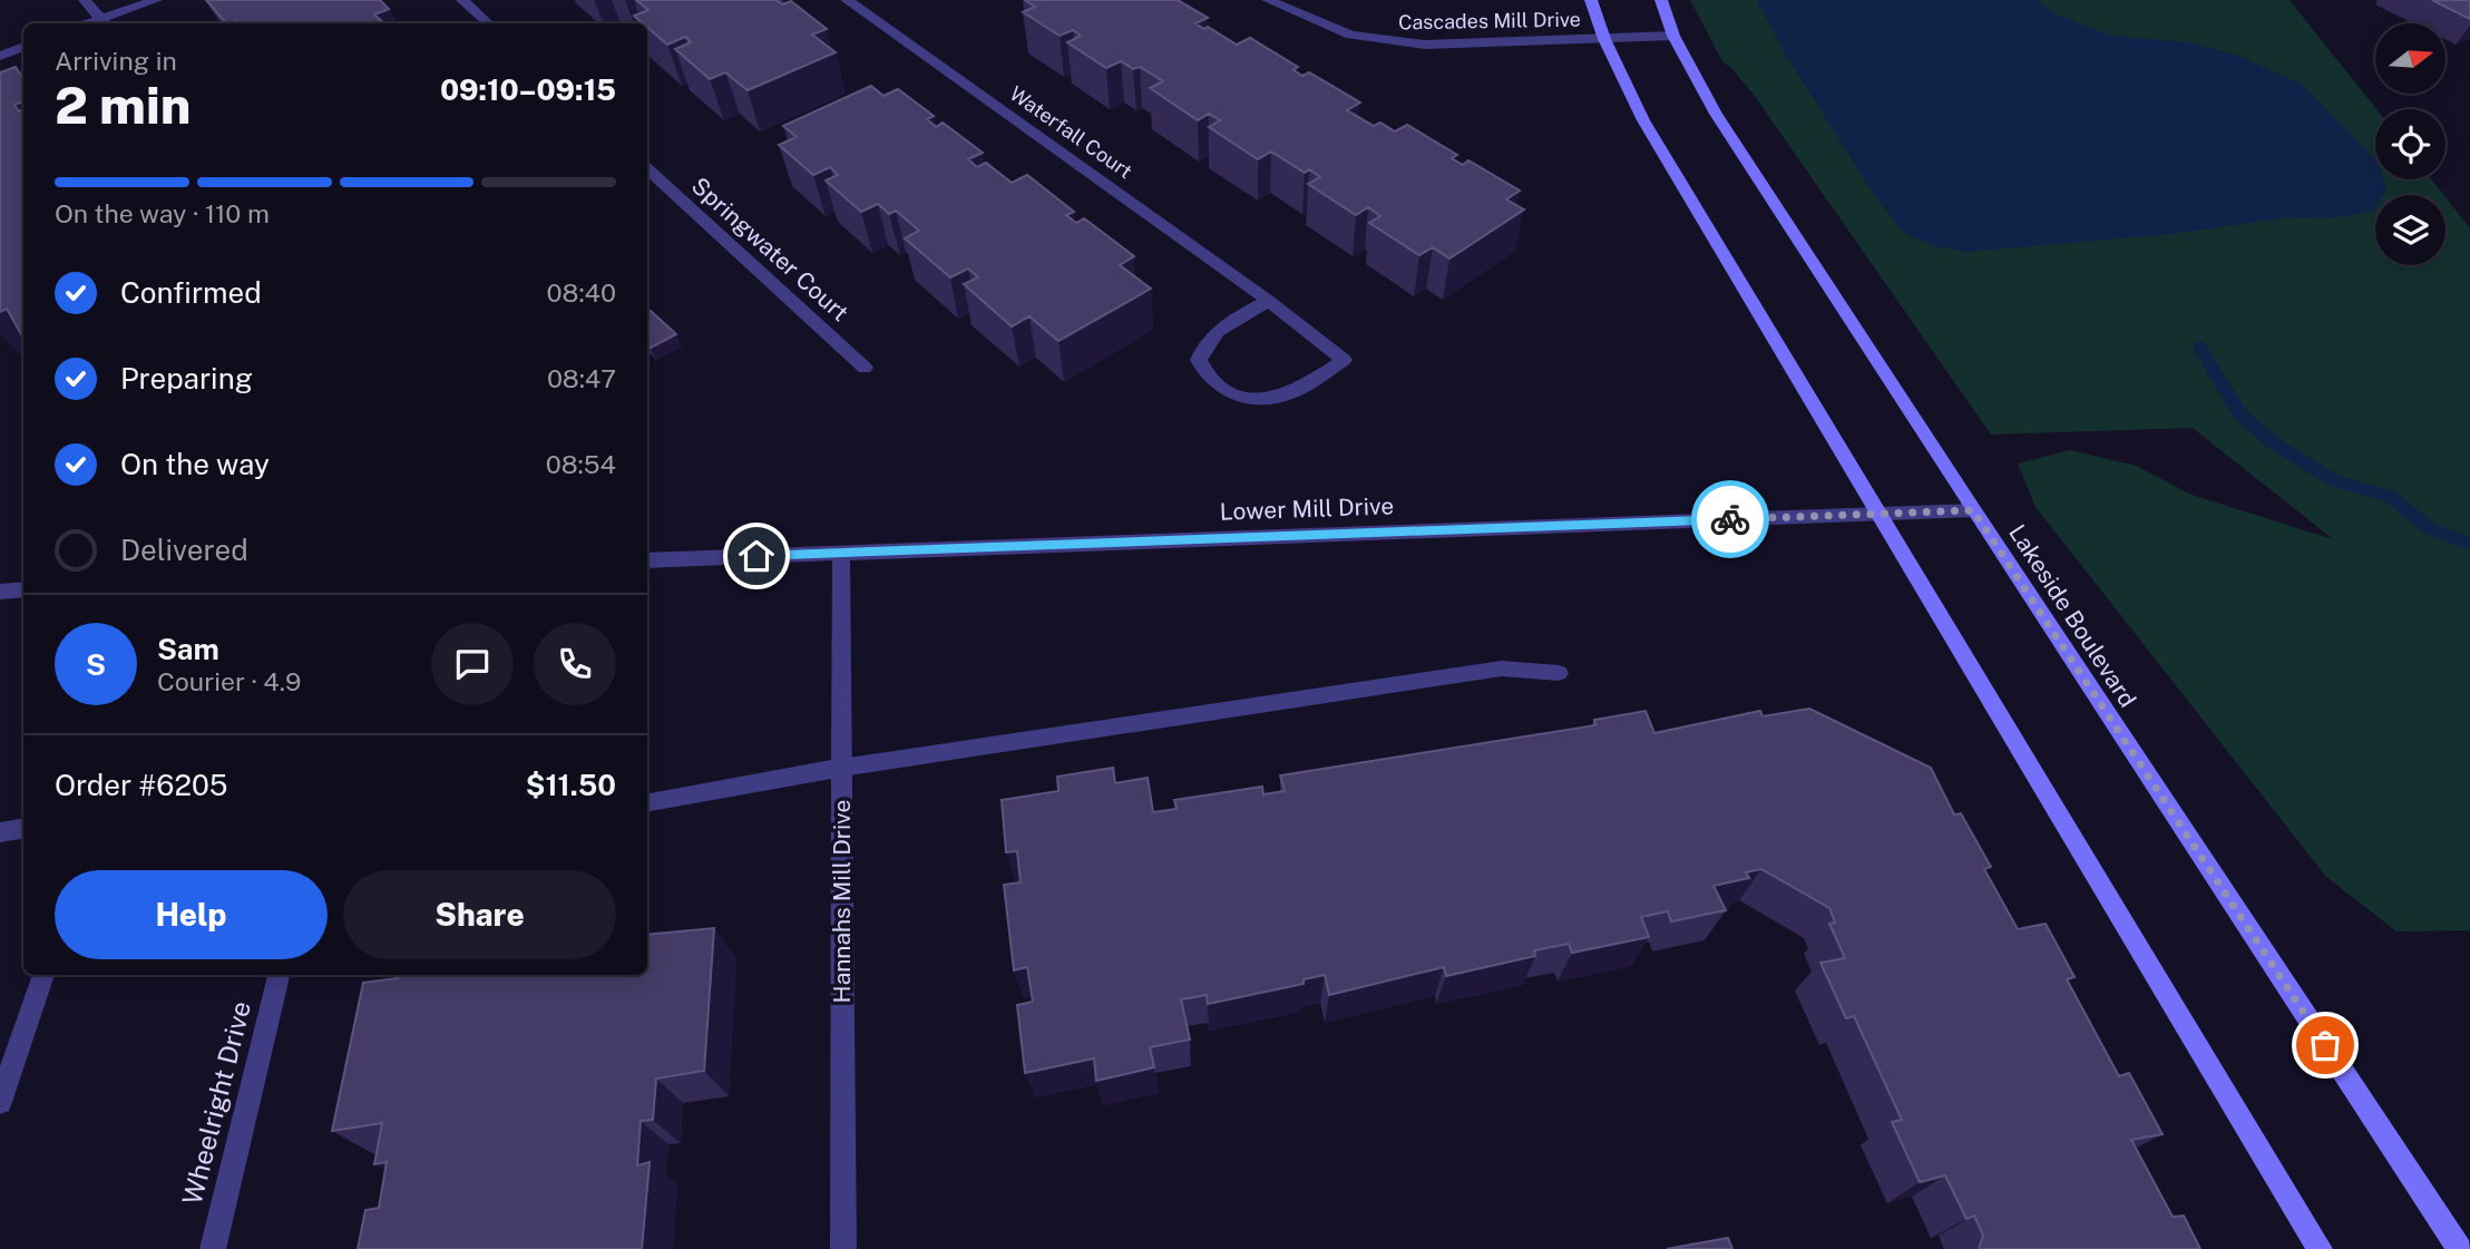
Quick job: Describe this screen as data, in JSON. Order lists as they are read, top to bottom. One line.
{"streets":{"main road":["Lakeside Boulevard"],"street":["Cascades Mill Drive","Waterfall Court","Springwater Court","Lower Mill Drive","Hannahs Mill Drive","Wheelright Drive"]},"crossings":[["Cascades Mill Drive","Lakeside Boulevard"],["Lower Mill Drive","Lakeside Boulevard"],["Lower Mill Drive","Hannahs Mill Drive"]],"north":"right","page":{"heading":["2 min","Arriving in","09:10–09:15"],"panel":["Sam","Courier · 4.9","Order #6205","$11.50"],"bar":"On the way · 110 m","list":[["Confirmed","08:40"],["Preparing","08:47"],["On the way","08:54"],"Delivered"],"round":"S","buttons":["Help","Share"]}}
